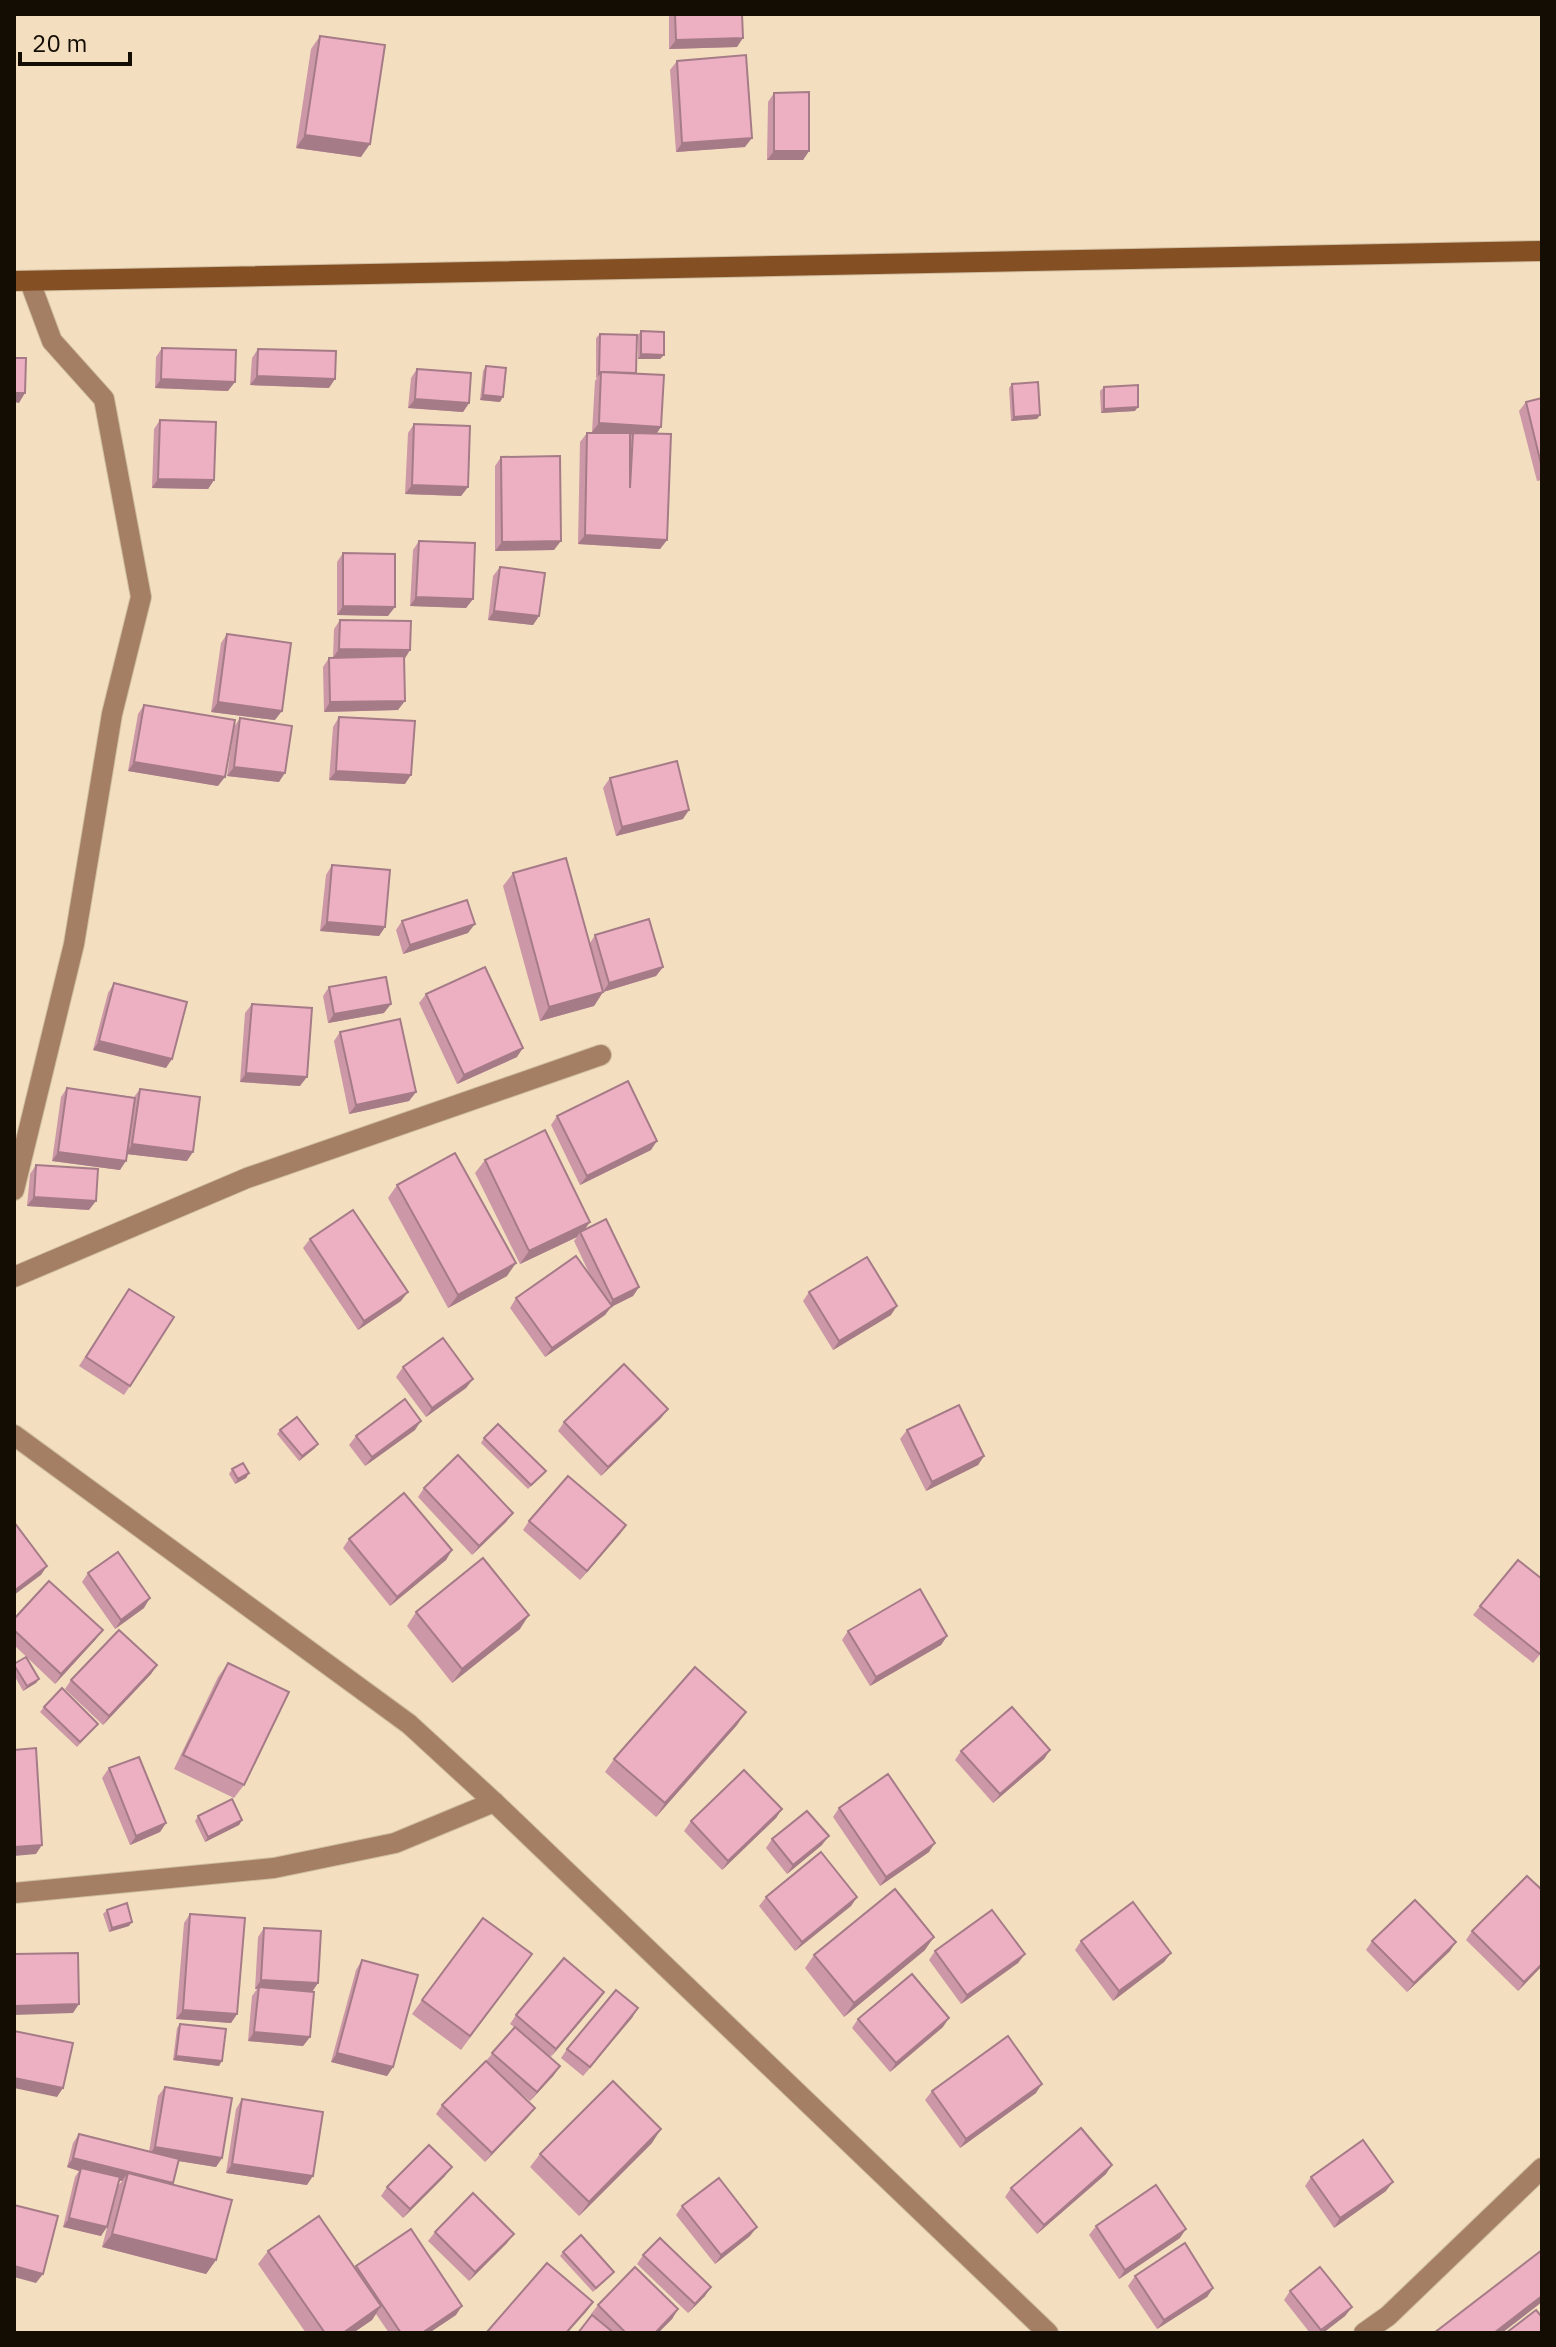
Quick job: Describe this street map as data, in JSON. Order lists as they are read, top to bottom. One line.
{"scale_bar":"20 m"}
